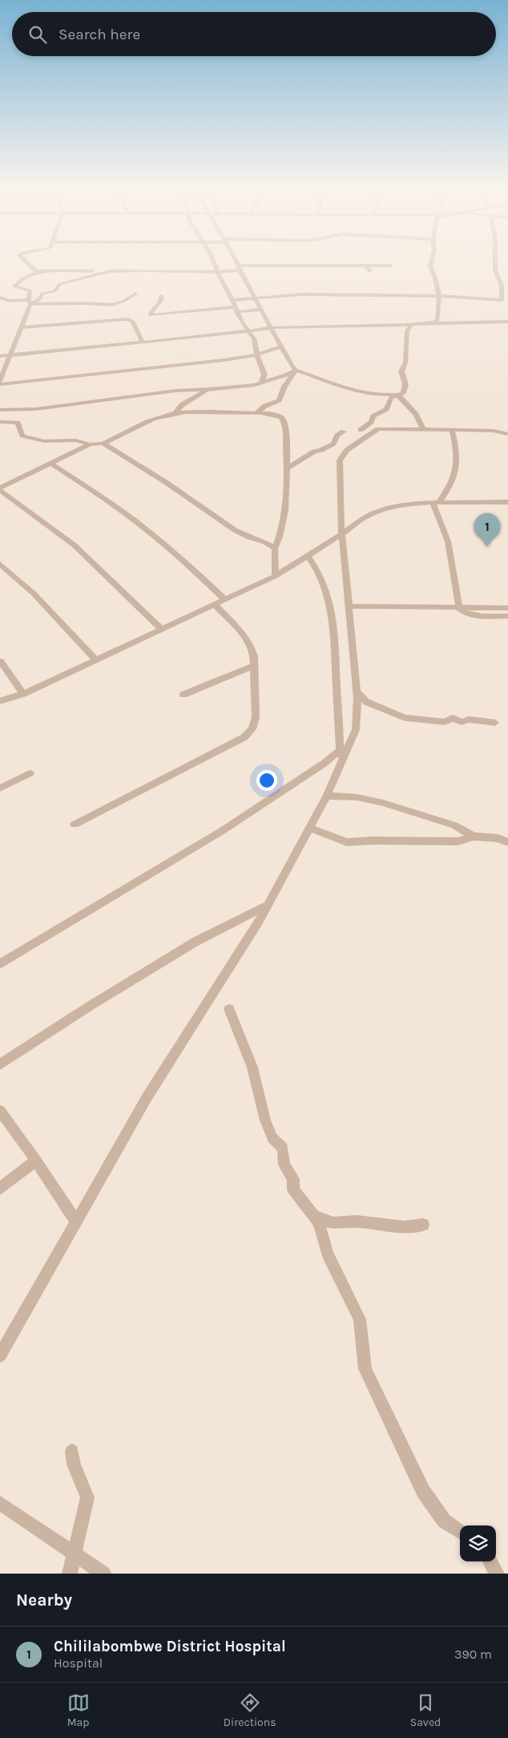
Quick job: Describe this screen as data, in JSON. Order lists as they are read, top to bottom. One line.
{"page":{"search":"Search here","pins":"1","heading":"Nearby","list":[{"mark":"1","name":"Chililabombwe District Hospital","note":"Hospital","value":"390 m"}],"nav":["Map","Directions","Saved"]}}
